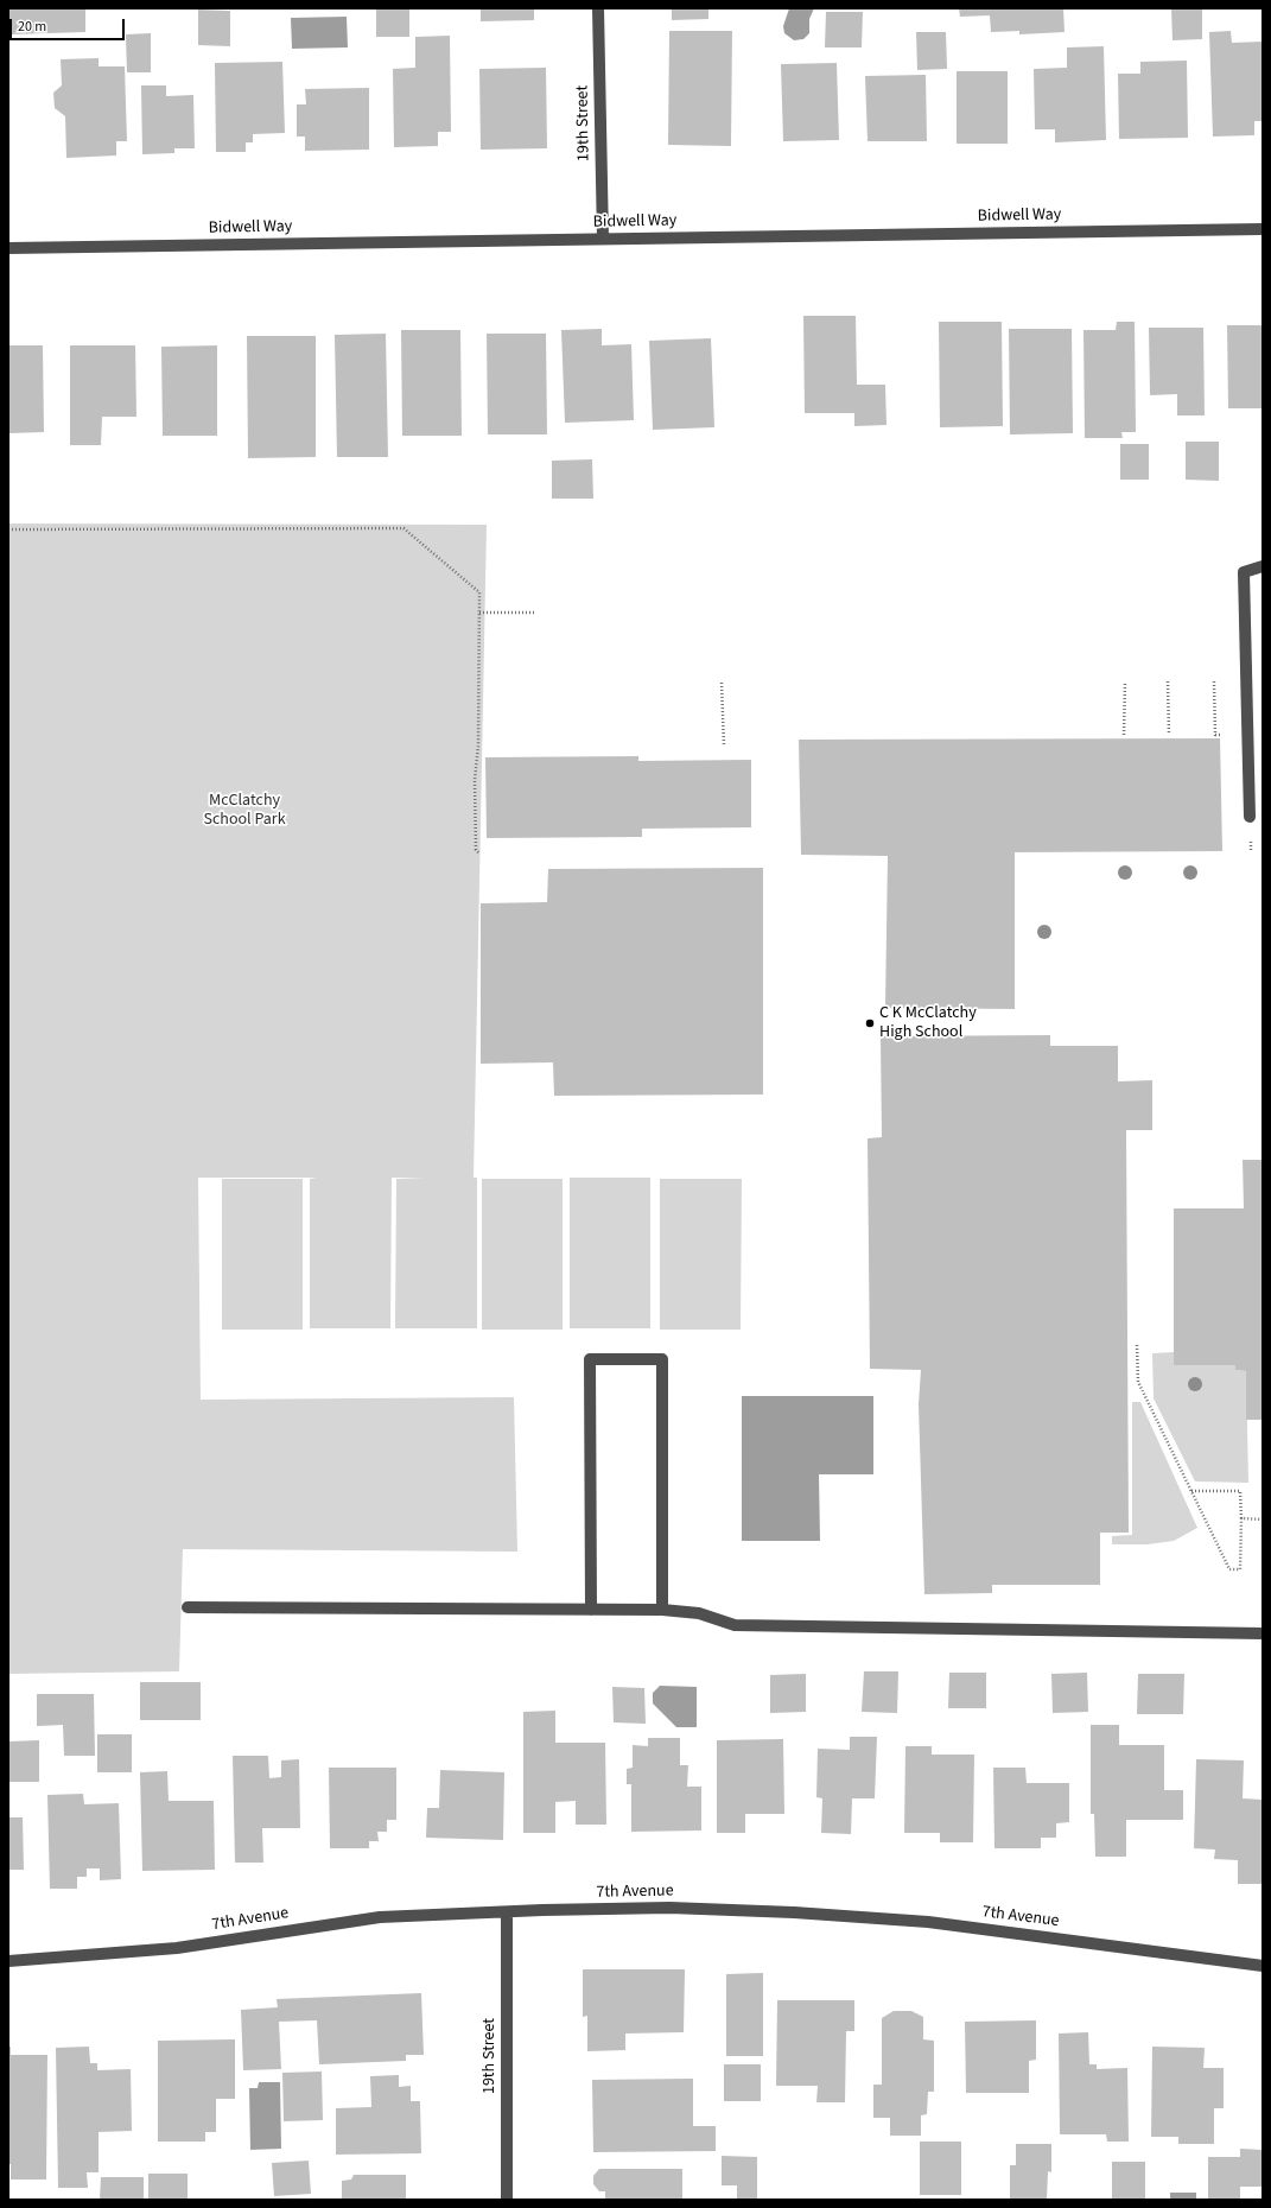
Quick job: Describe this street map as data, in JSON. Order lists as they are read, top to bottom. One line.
{"streets":{"street":["19th Street","Bidwell Way","7th Avenue"]},"crossings":[["19th Street","Bidwell Way"],["19th Street","7th Avenue"]],"parks":["McClatchy School Park"],"places":["C K McClatchy High School"],"scale_bar":"20 m"}
